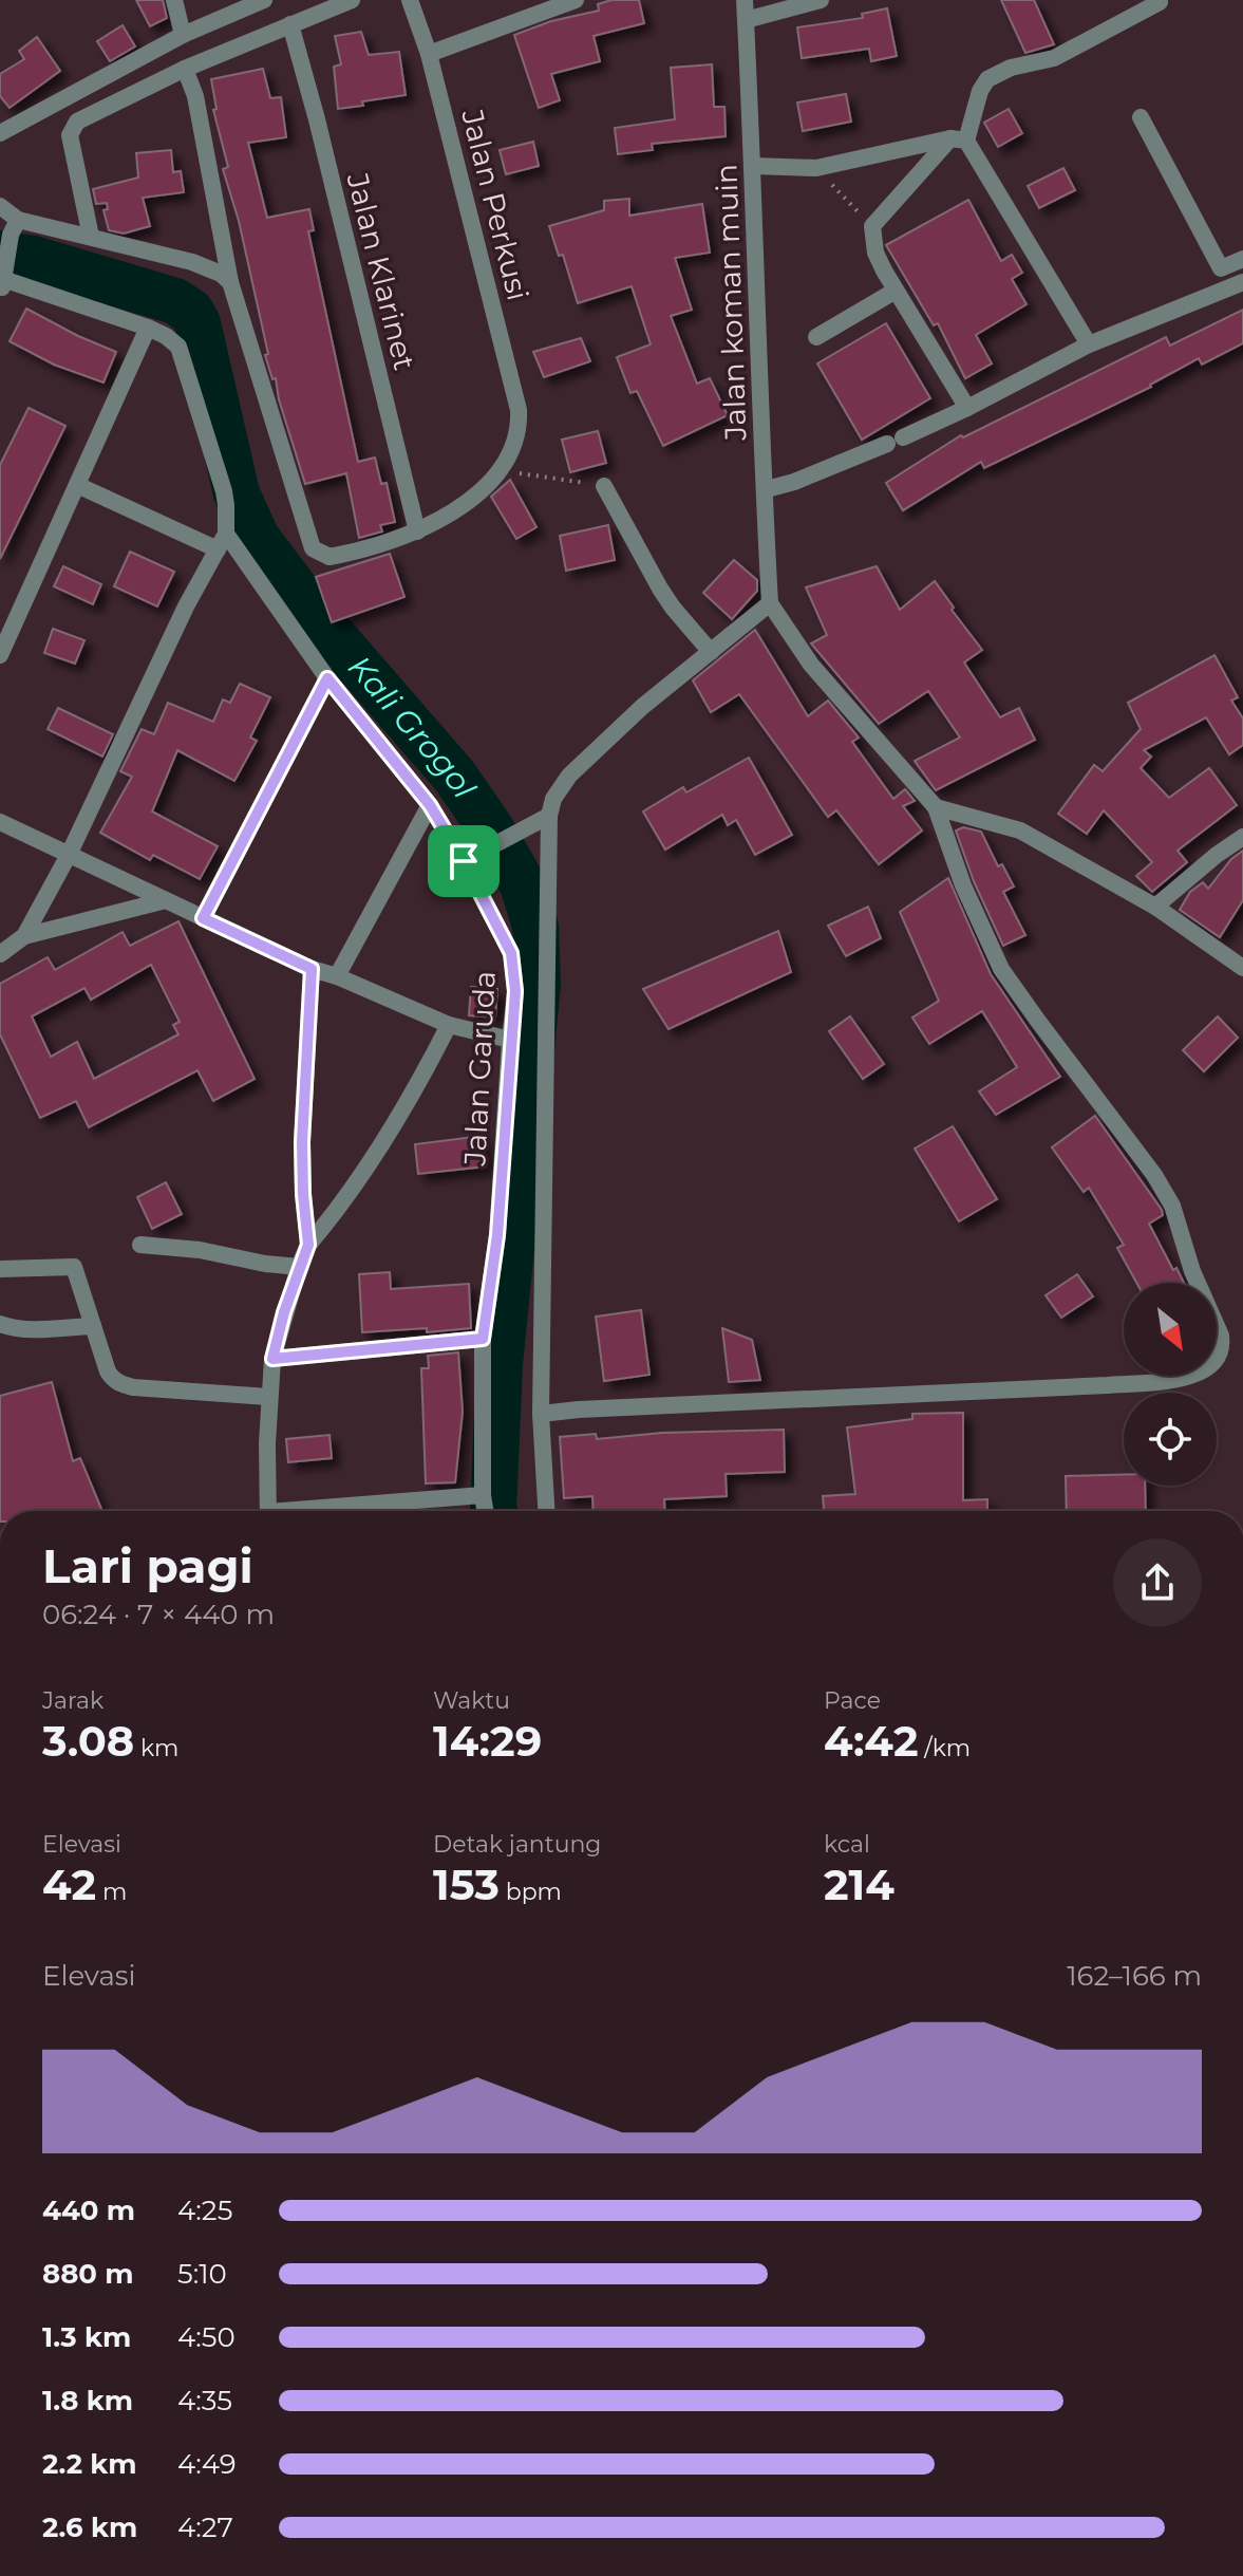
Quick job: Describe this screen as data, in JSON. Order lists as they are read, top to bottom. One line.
{"streets":{"street":["Jalan Perkusi","Jalan Klarinet","Jalan koman muin","Jalan Garuda"]},"water":["Kali Grogol"],"north":"bottom right","page":{"heading":["Lari pagi","06:24 · 7 × 440 m"],"stats":[["Jarak","3.08 km"],["Waktu","14:29"],["Pace","4:42 /km"],["Elevasi","42 m"],["Detak jantung","153 bpm"],["kcal","214"]],"chart":["Elevasi","162–166 m"],"list":[{"name":"440 m","note":"4:25"},{"name":"880 m","note":"5:10"},{"name":"1.3 km","note":"4:50"},{"name":"1.8 km","note":"4:35"},{"name":"2.2 km","note":"4:49"},{"name":"2.6 km","note":"4:27"}]}}
